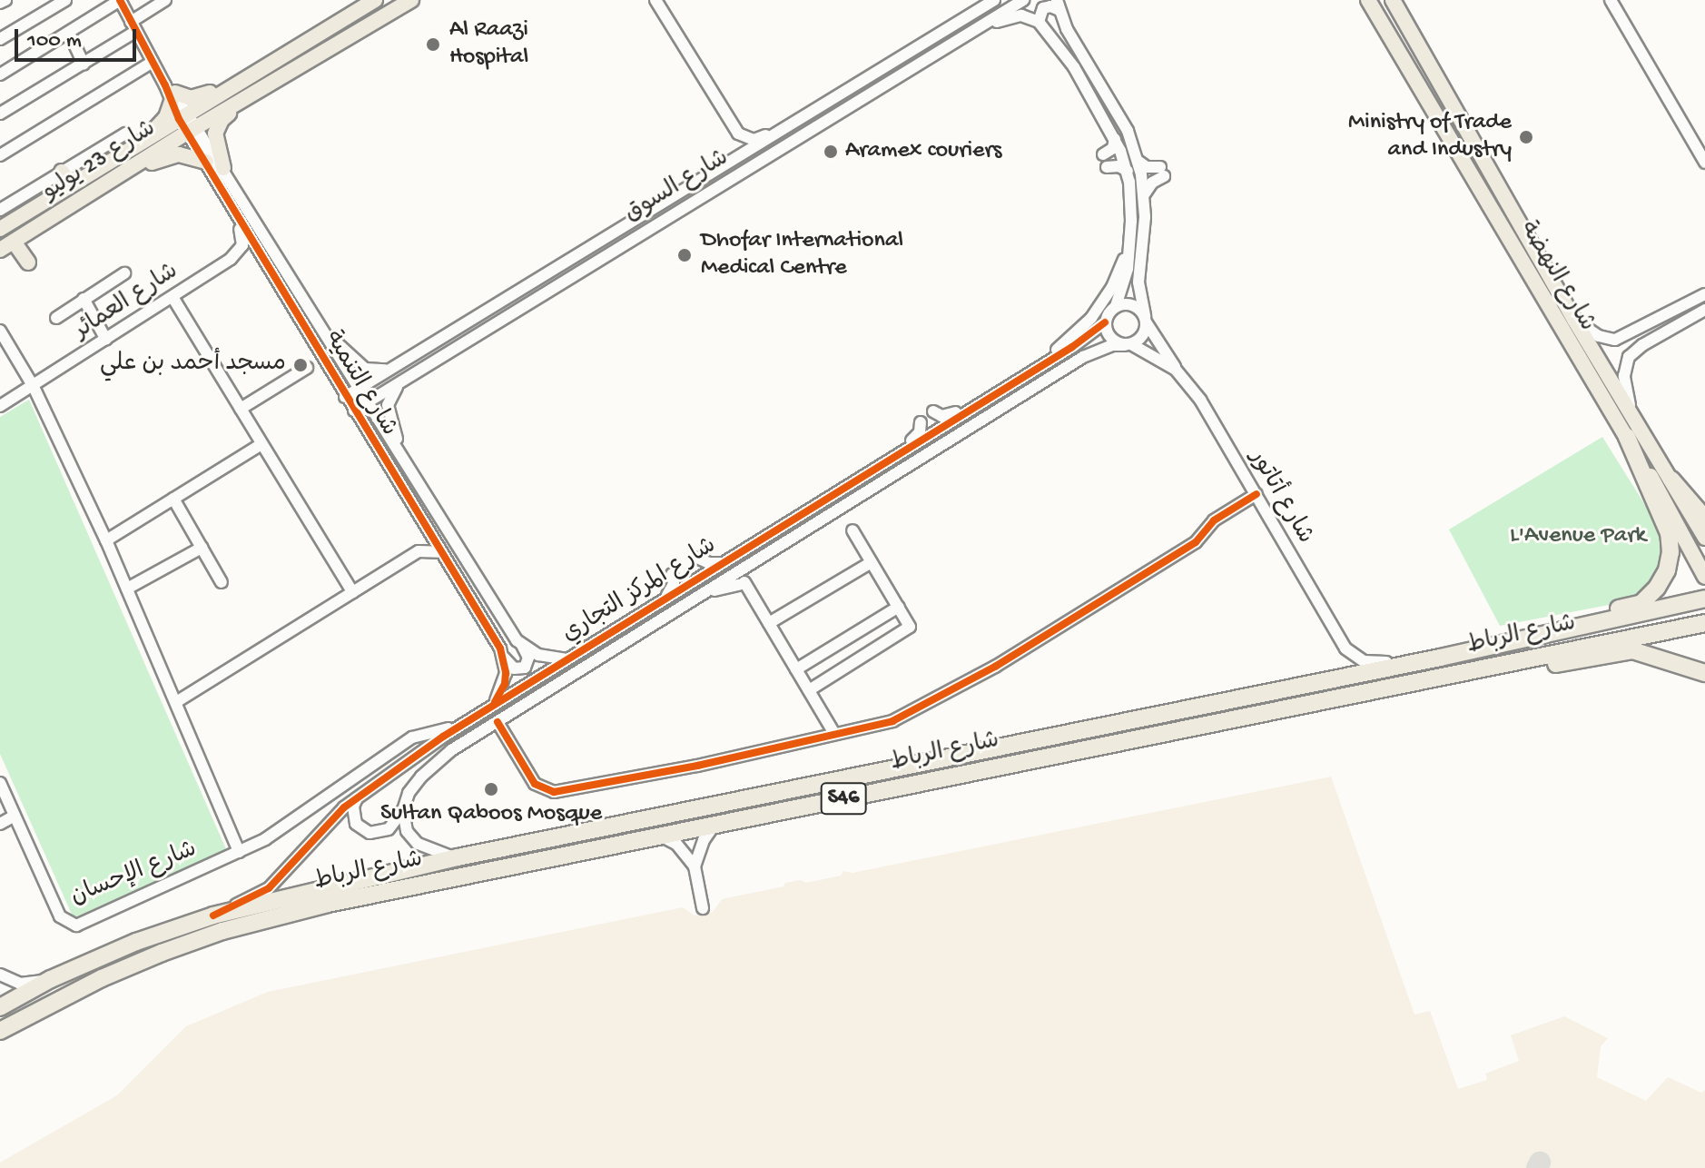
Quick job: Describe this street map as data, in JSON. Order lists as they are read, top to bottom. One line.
{"streets":{"highway":["شارع الرباط","S46"],"main road":["شارع 23 يوليو","شارع النهضة"],"street":["شارع السوق","شارع العمائر","شارع التنمية","شارع أتاتور","شارع المركز التجاري","شارع الإحسان"]},"crossings":[["شارع 23 يوليو","شارع التنمية"],["شارع السوق","شارع التنمية"],["شارع العمائر","شارع التنمية"],["شارع أتاتور","شارع المركز التجاري"],["شارع أتاتور","شارع الرباط"],["شارع المركز التجاري","شارع الرباط"]],"parks":["L'Avenue Park"],"places":["Al Raazi Hospital","Ministry of Trade and Industry","Aramex couriers","Dhofar International Medical Centre","مسجد أحمد بن علي","Sultan Qaboos Mosque"],"scale_bar":"100 m"}
